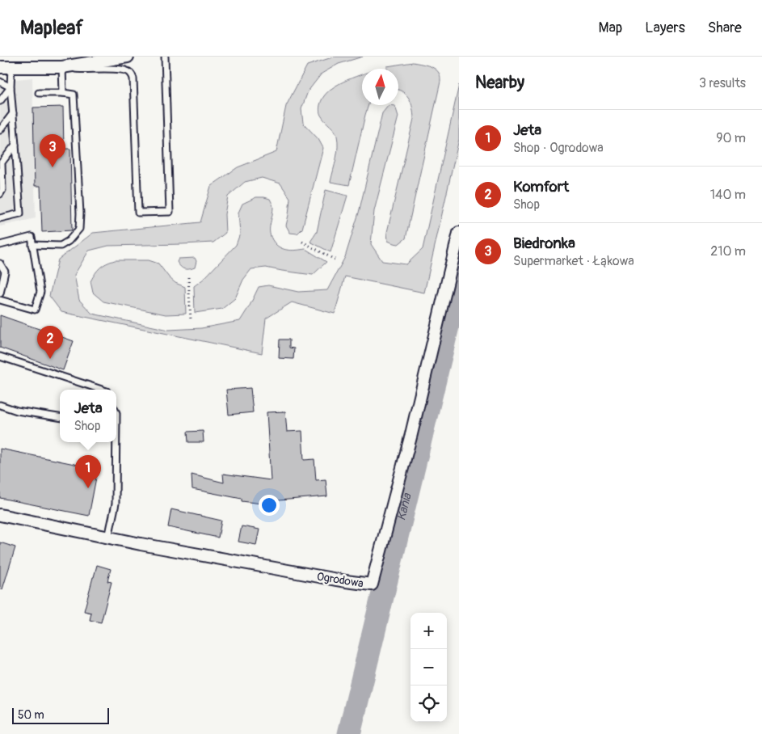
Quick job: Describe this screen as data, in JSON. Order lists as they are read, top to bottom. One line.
{"streets":{"street":["Ogrodowa"]},"water":["Kania"],"scale_bar":"50 m","north":"top","page":{"header":"Mapleaf","nav":["Map","Layers","Share"],"heading":["Nearby","3 results"],"list":[{"mark":"1","name":"Jeta","note":"Shop · Ogrodowa","value":"90 m"},{"mark":"2","name":"Komfort","note":"Shop","value":"140 m"},{"mark":"3","name":"Biedronka","note":"Supermarket · Łąkowa","value":"210 m"}],"pins":["3","2","1"],"popup":["Jeta","Shop"],"map_buttons":["+","−"],"scale":"50 m"}}
